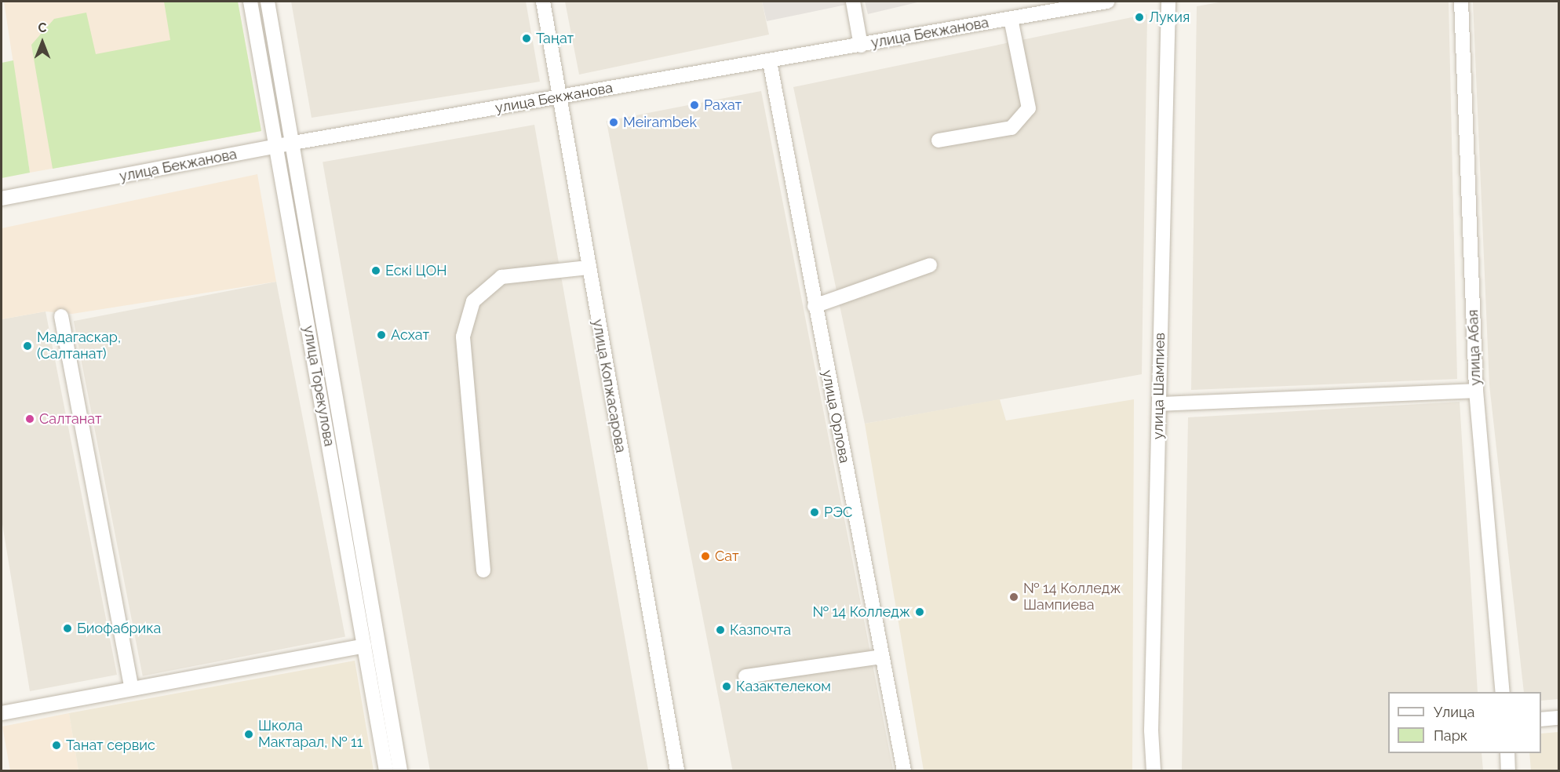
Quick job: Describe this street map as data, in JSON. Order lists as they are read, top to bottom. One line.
{"streets":{"street":["улица Бекжанова","улица Абая","улица Торекулова","улица Копжасарова","улица Шампиев","улица Орлова"]},"crossings":[["улица Бекжанова","улица Торекулова"],["улица Бекжанова","улица Копжасарова"],["улица Бекжанова","улица Орлова"]],"places":["Лукия","Таңат","Рахат","Meirambek","Ескі ЦОН","Асхат","Мадагаскар, (Салтанат)","Салтанат","РЭС","Сат","№ 14 Колледж Шампиева","№ 14 Колледж","Биофабрика","Казпочта","Казактелеком","Школа Мактарал, № 11","Танат сервис"],"legend":["Улица","Парк"],"north":"top"}
